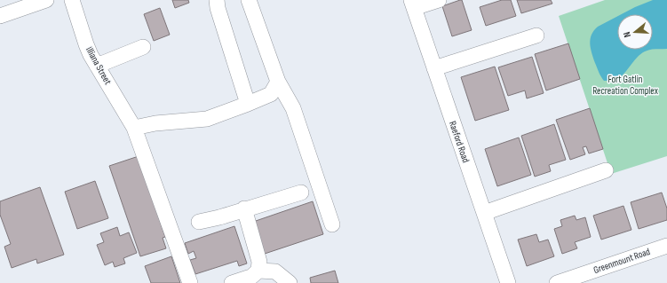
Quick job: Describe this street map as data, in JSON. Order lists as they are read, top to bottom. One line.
{"streets":{"street":["Illiana Street","Raeford Road","Greenmount Road"]},"parks":["Fort Gatlin Recreation Complex"],"north":"left"}
